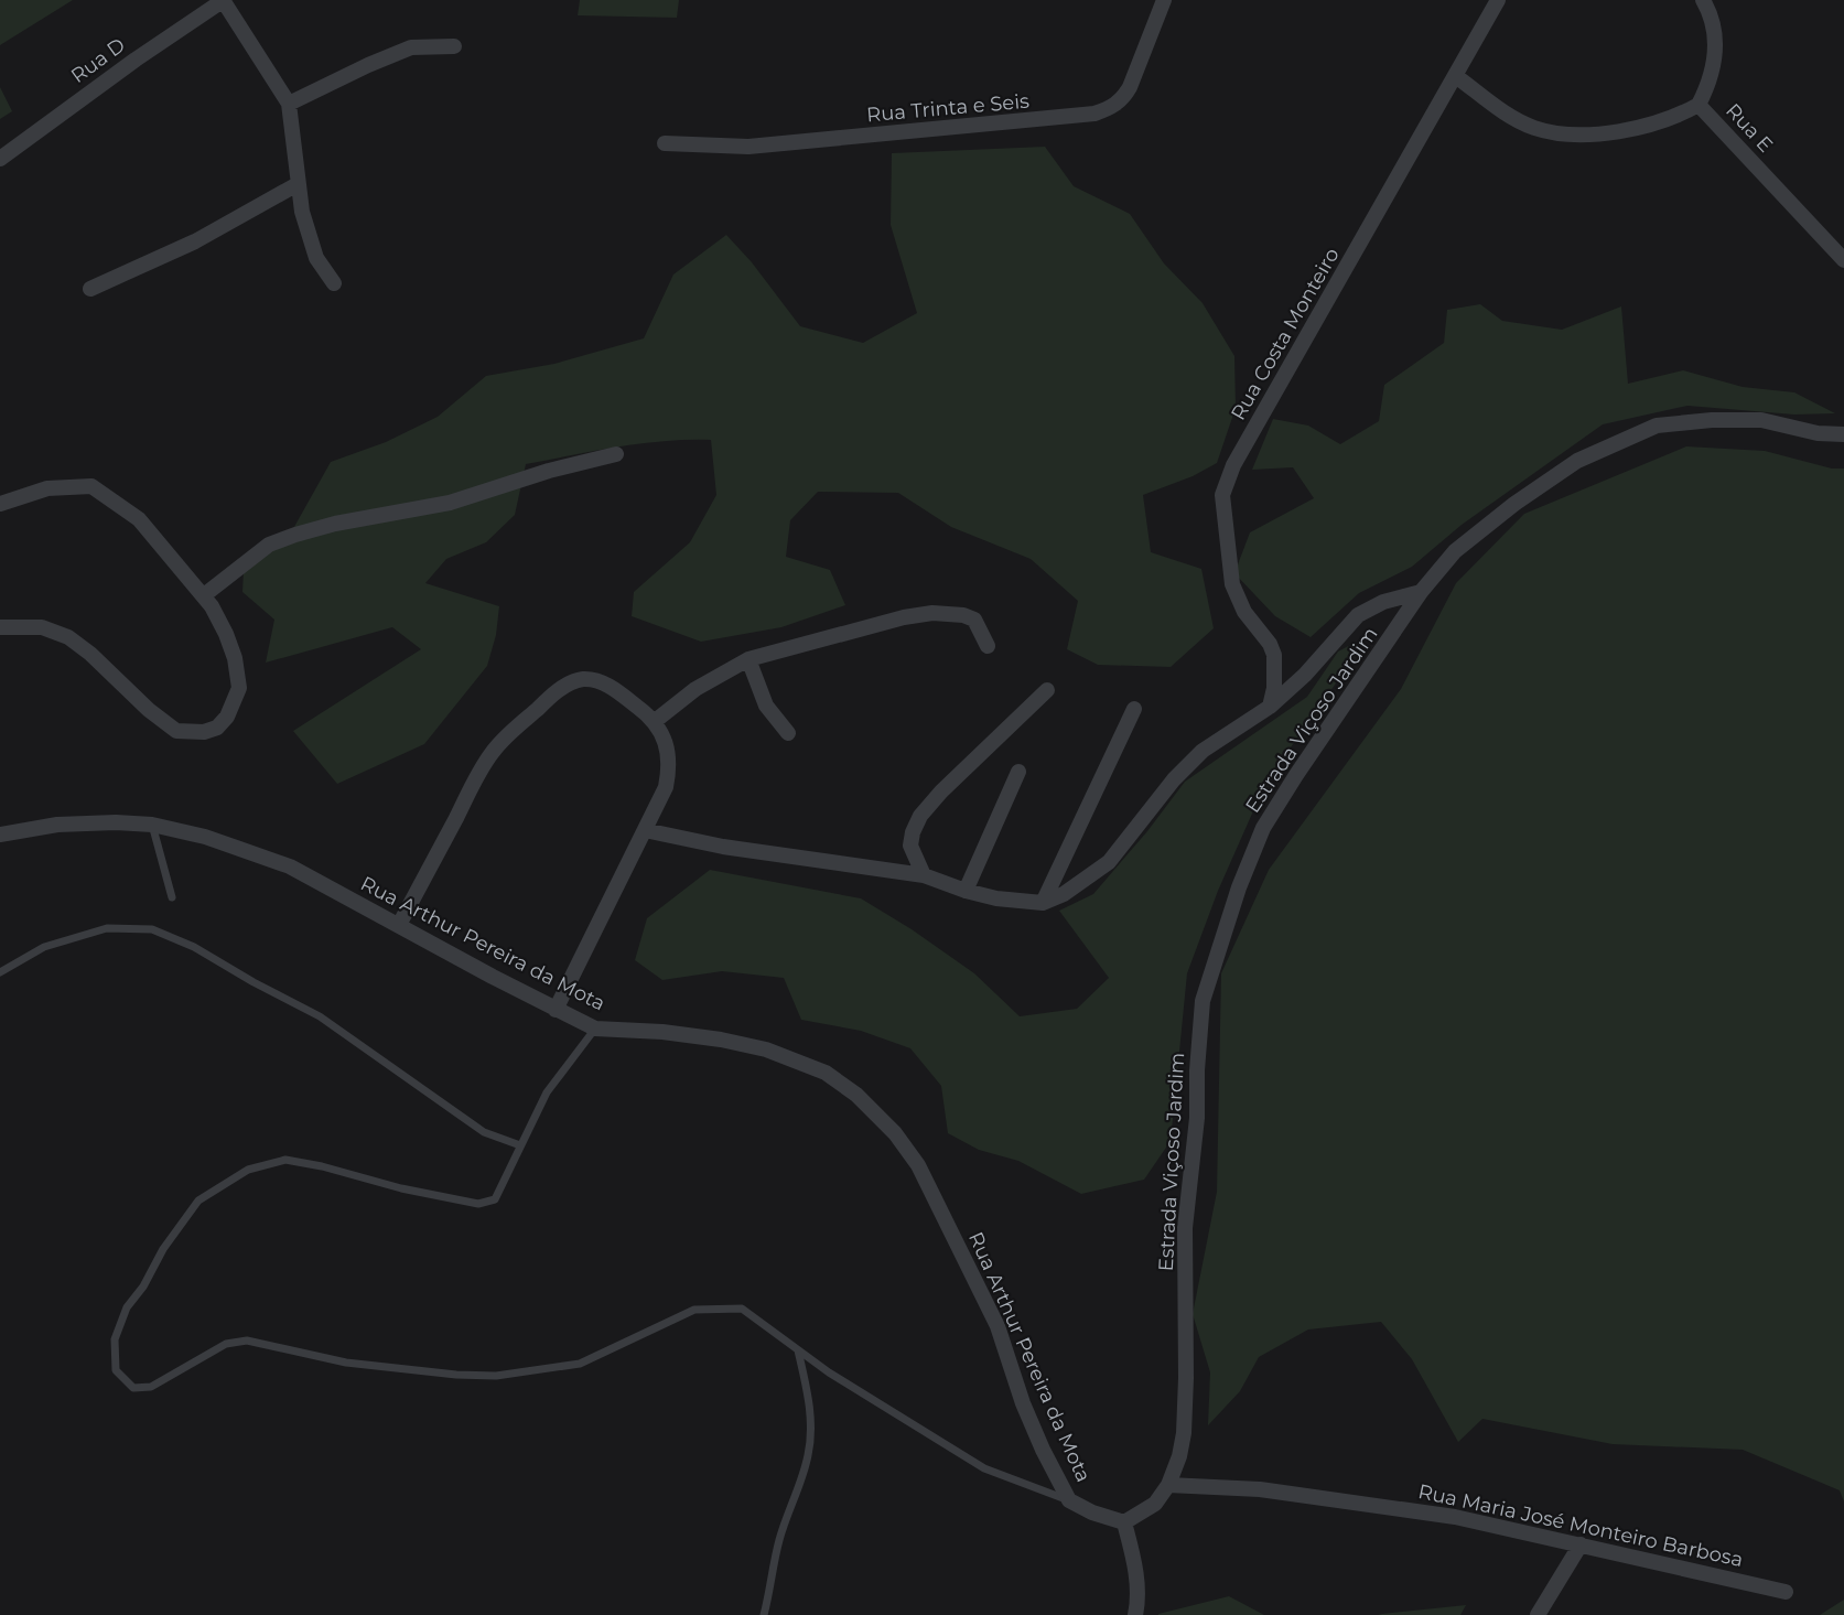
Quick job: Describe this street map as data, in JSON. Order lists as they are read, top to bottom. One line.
{"streets":{"street":["Rua D","Rua Trinta e Seis","Rua E","Rua Costa Monteiro","Estrada Viçoso Jardim","Rua Arthur Pereira da Mota","Rua Maria José Monteiro Barbosa"]},"crossings":[["Estrada Viçoso Jardim","Rua Arthur Pereira da Mota"],["Estrada Viçoso Jardim","Rua Maria José Monteiro Barbosa"]]}
